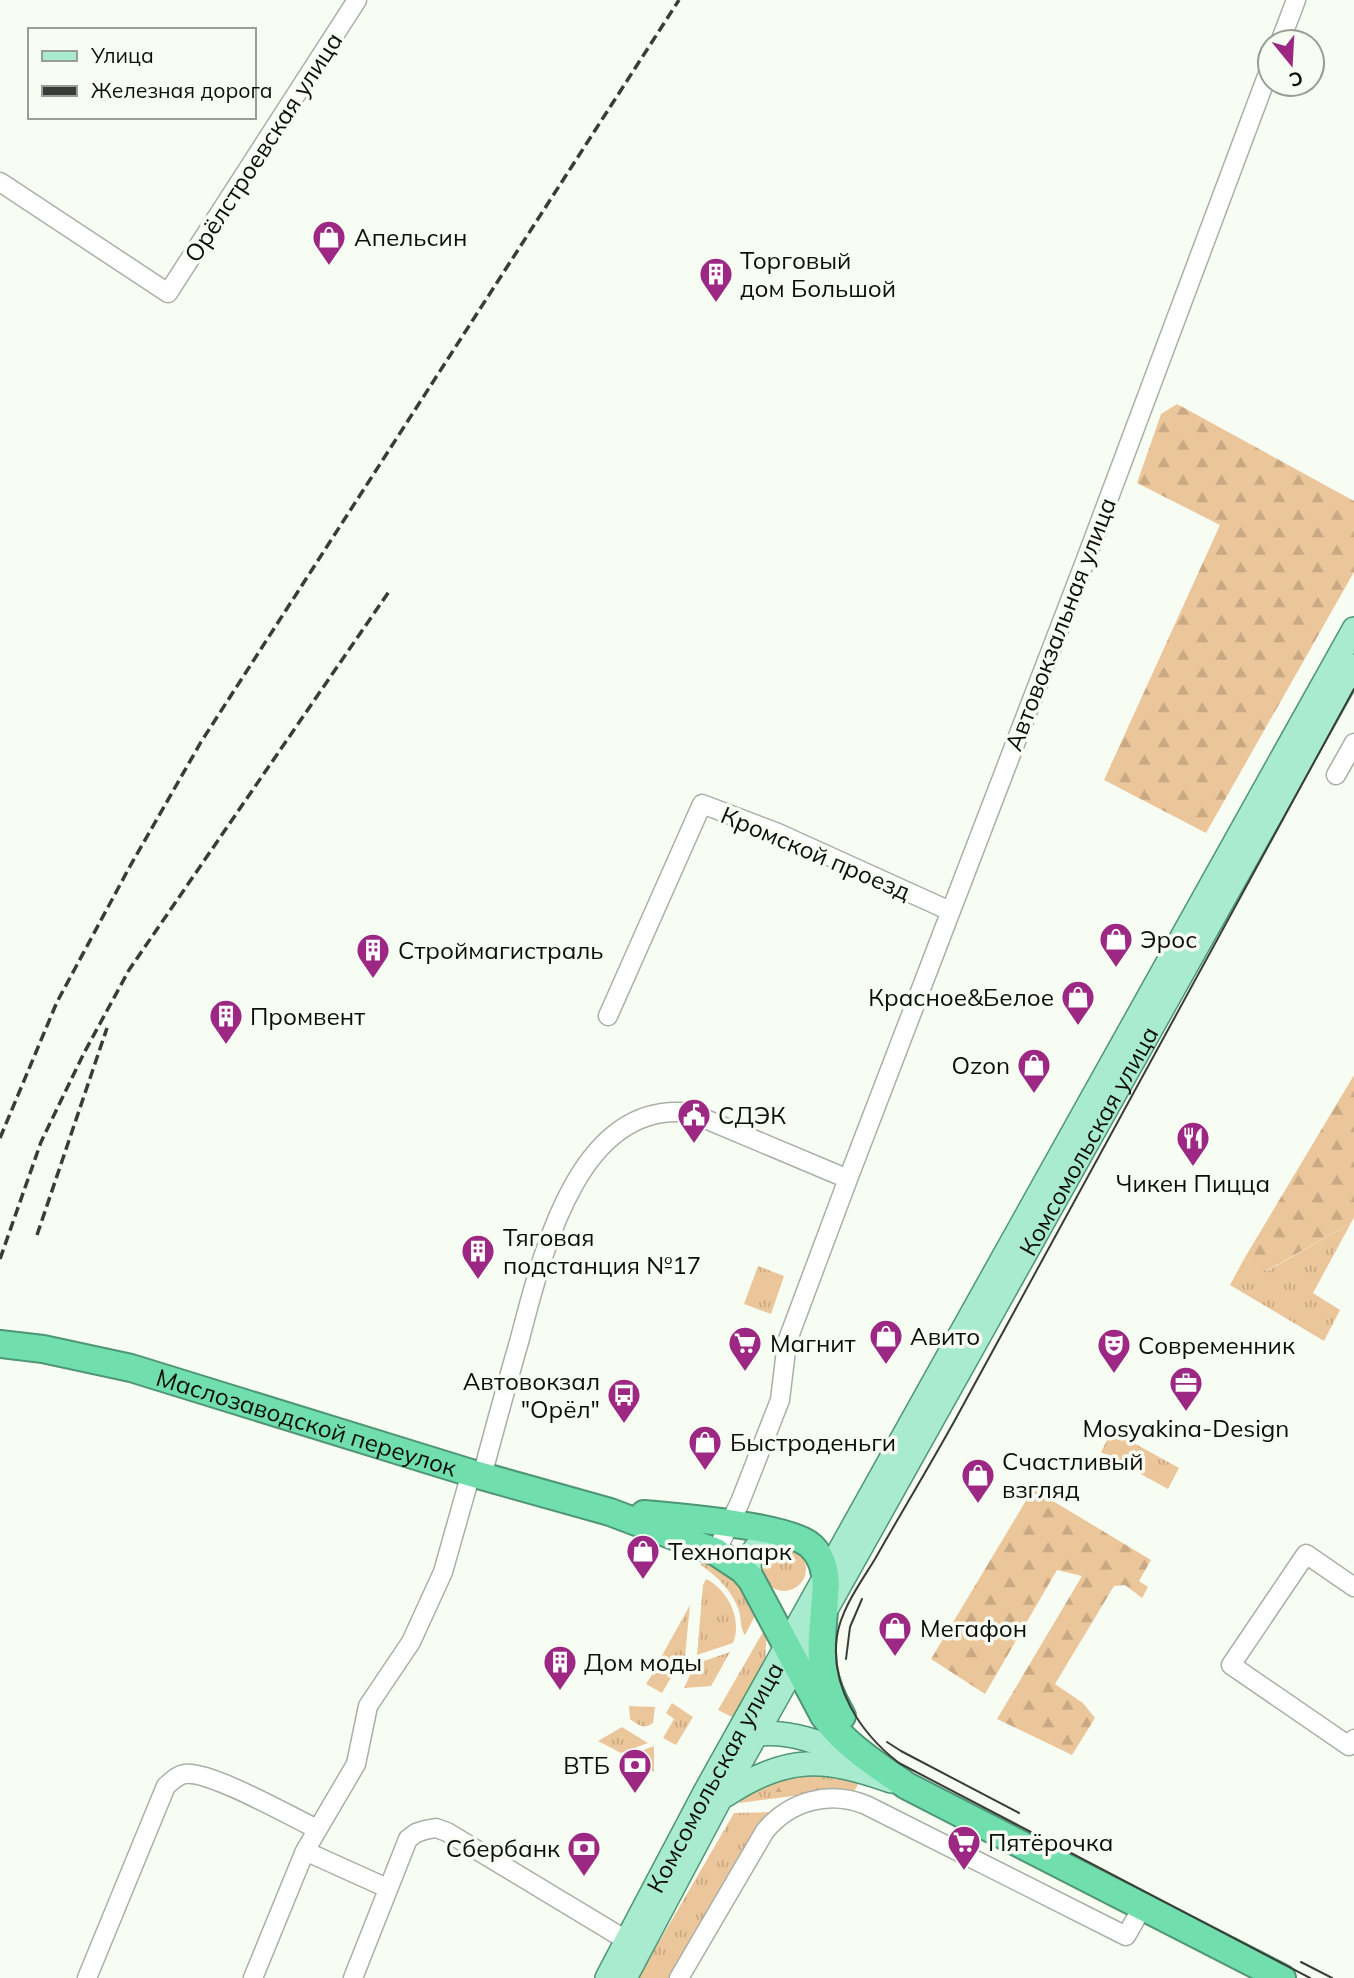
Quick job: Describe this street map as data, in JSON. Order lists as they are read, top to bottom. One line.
{"streets":{"highway":["Комсомольская улица","Маслозаводской переулок"],"street":["Орёлстроевская улица","Автовокзальная улица","Кромской проезд"]},"crossings":[["Автовокзальная улица","Кромской проезд"],["Автовокзальная улица","Маслозаводской переулок"],["Комсомольская улица","Маслозаводской переулок"]],"places":{"shop":["Апельсин","Эрос","Красное&Белое","Ozon","Авито","Быстроденьги","Счастливый взгляд","Технопарк","Мегафон"],"building":["Торговый дом Большой","Строймагистраль","Промвент","Тяговая подстанция №17","Дом моды"],"public building":["СДЭК"],"restaurant":["Чикен Пицца"],"supermarket":["Магнит","Пятёрочка"],"theatre":["Современник"],"office":["Mosyakina-Design"],"bus stop":["Автовокзал \"Орёл\""],"bank":["ВТБ","Сбербанк"]},"legend":["Улица","Железная дорога"],"north":"bottom"}
